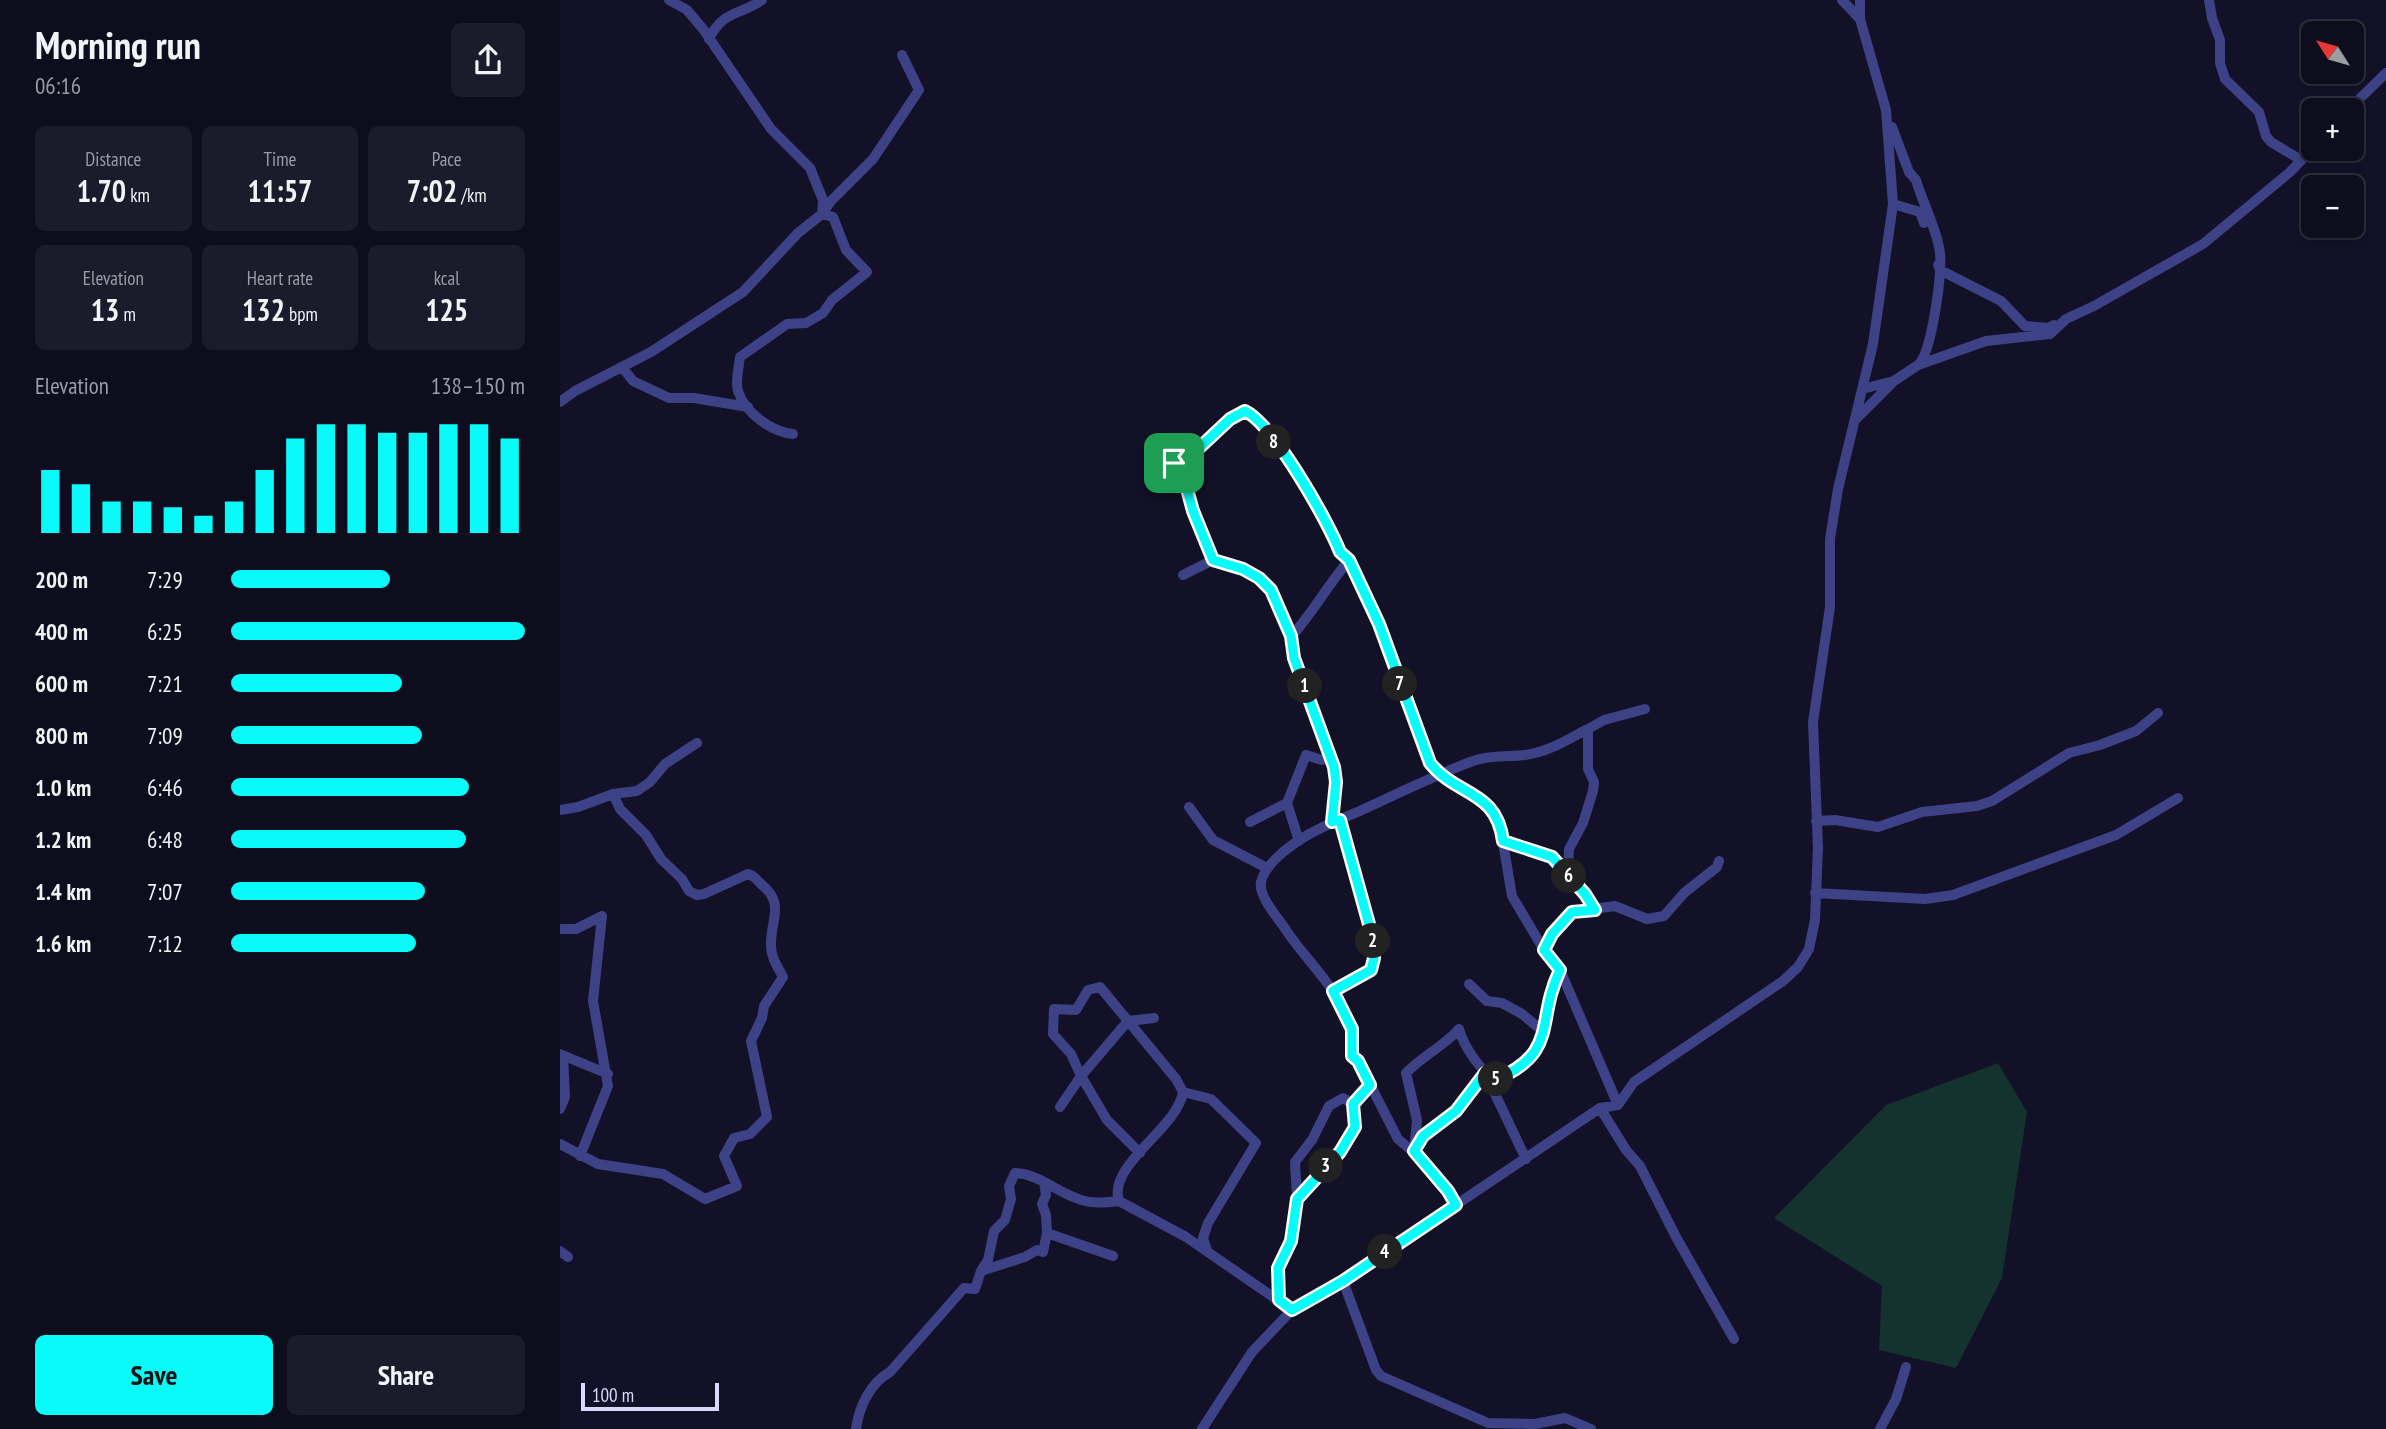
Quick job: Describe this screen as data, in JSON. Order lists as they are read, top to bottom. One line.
{"scale_bar":"100 m","north":"top left","page":{"heading":["Morning run","06:16"],"map_buttons":["+","−"],"stats":[["Distance","1.70 km"],["Time","11:57"],["Pace","7:02 /km"],["Elevation","13 m"],["Heart rate","132 bpm"],["kcal","125"]],"chart":["Elevation","138–150 m"],"pins":["8","7","1","6","2","5","3","4"],"list":[{"name":"200 m","note":"7:29"},{"name":"400 m","note":"6:25"},{"name":"600 m","note":"7:21"},{"name":"800 m","note":"7:09"},{"name":"1.0 km","note":"6:46"},{"name":"1.2 km","note":"6:48"},{"name":"1.4 km","note":"7:07"},{"name":"1.6 km","note":"7:12"}],"buttons":["Save","Share"],"scale":"100 m"}}
